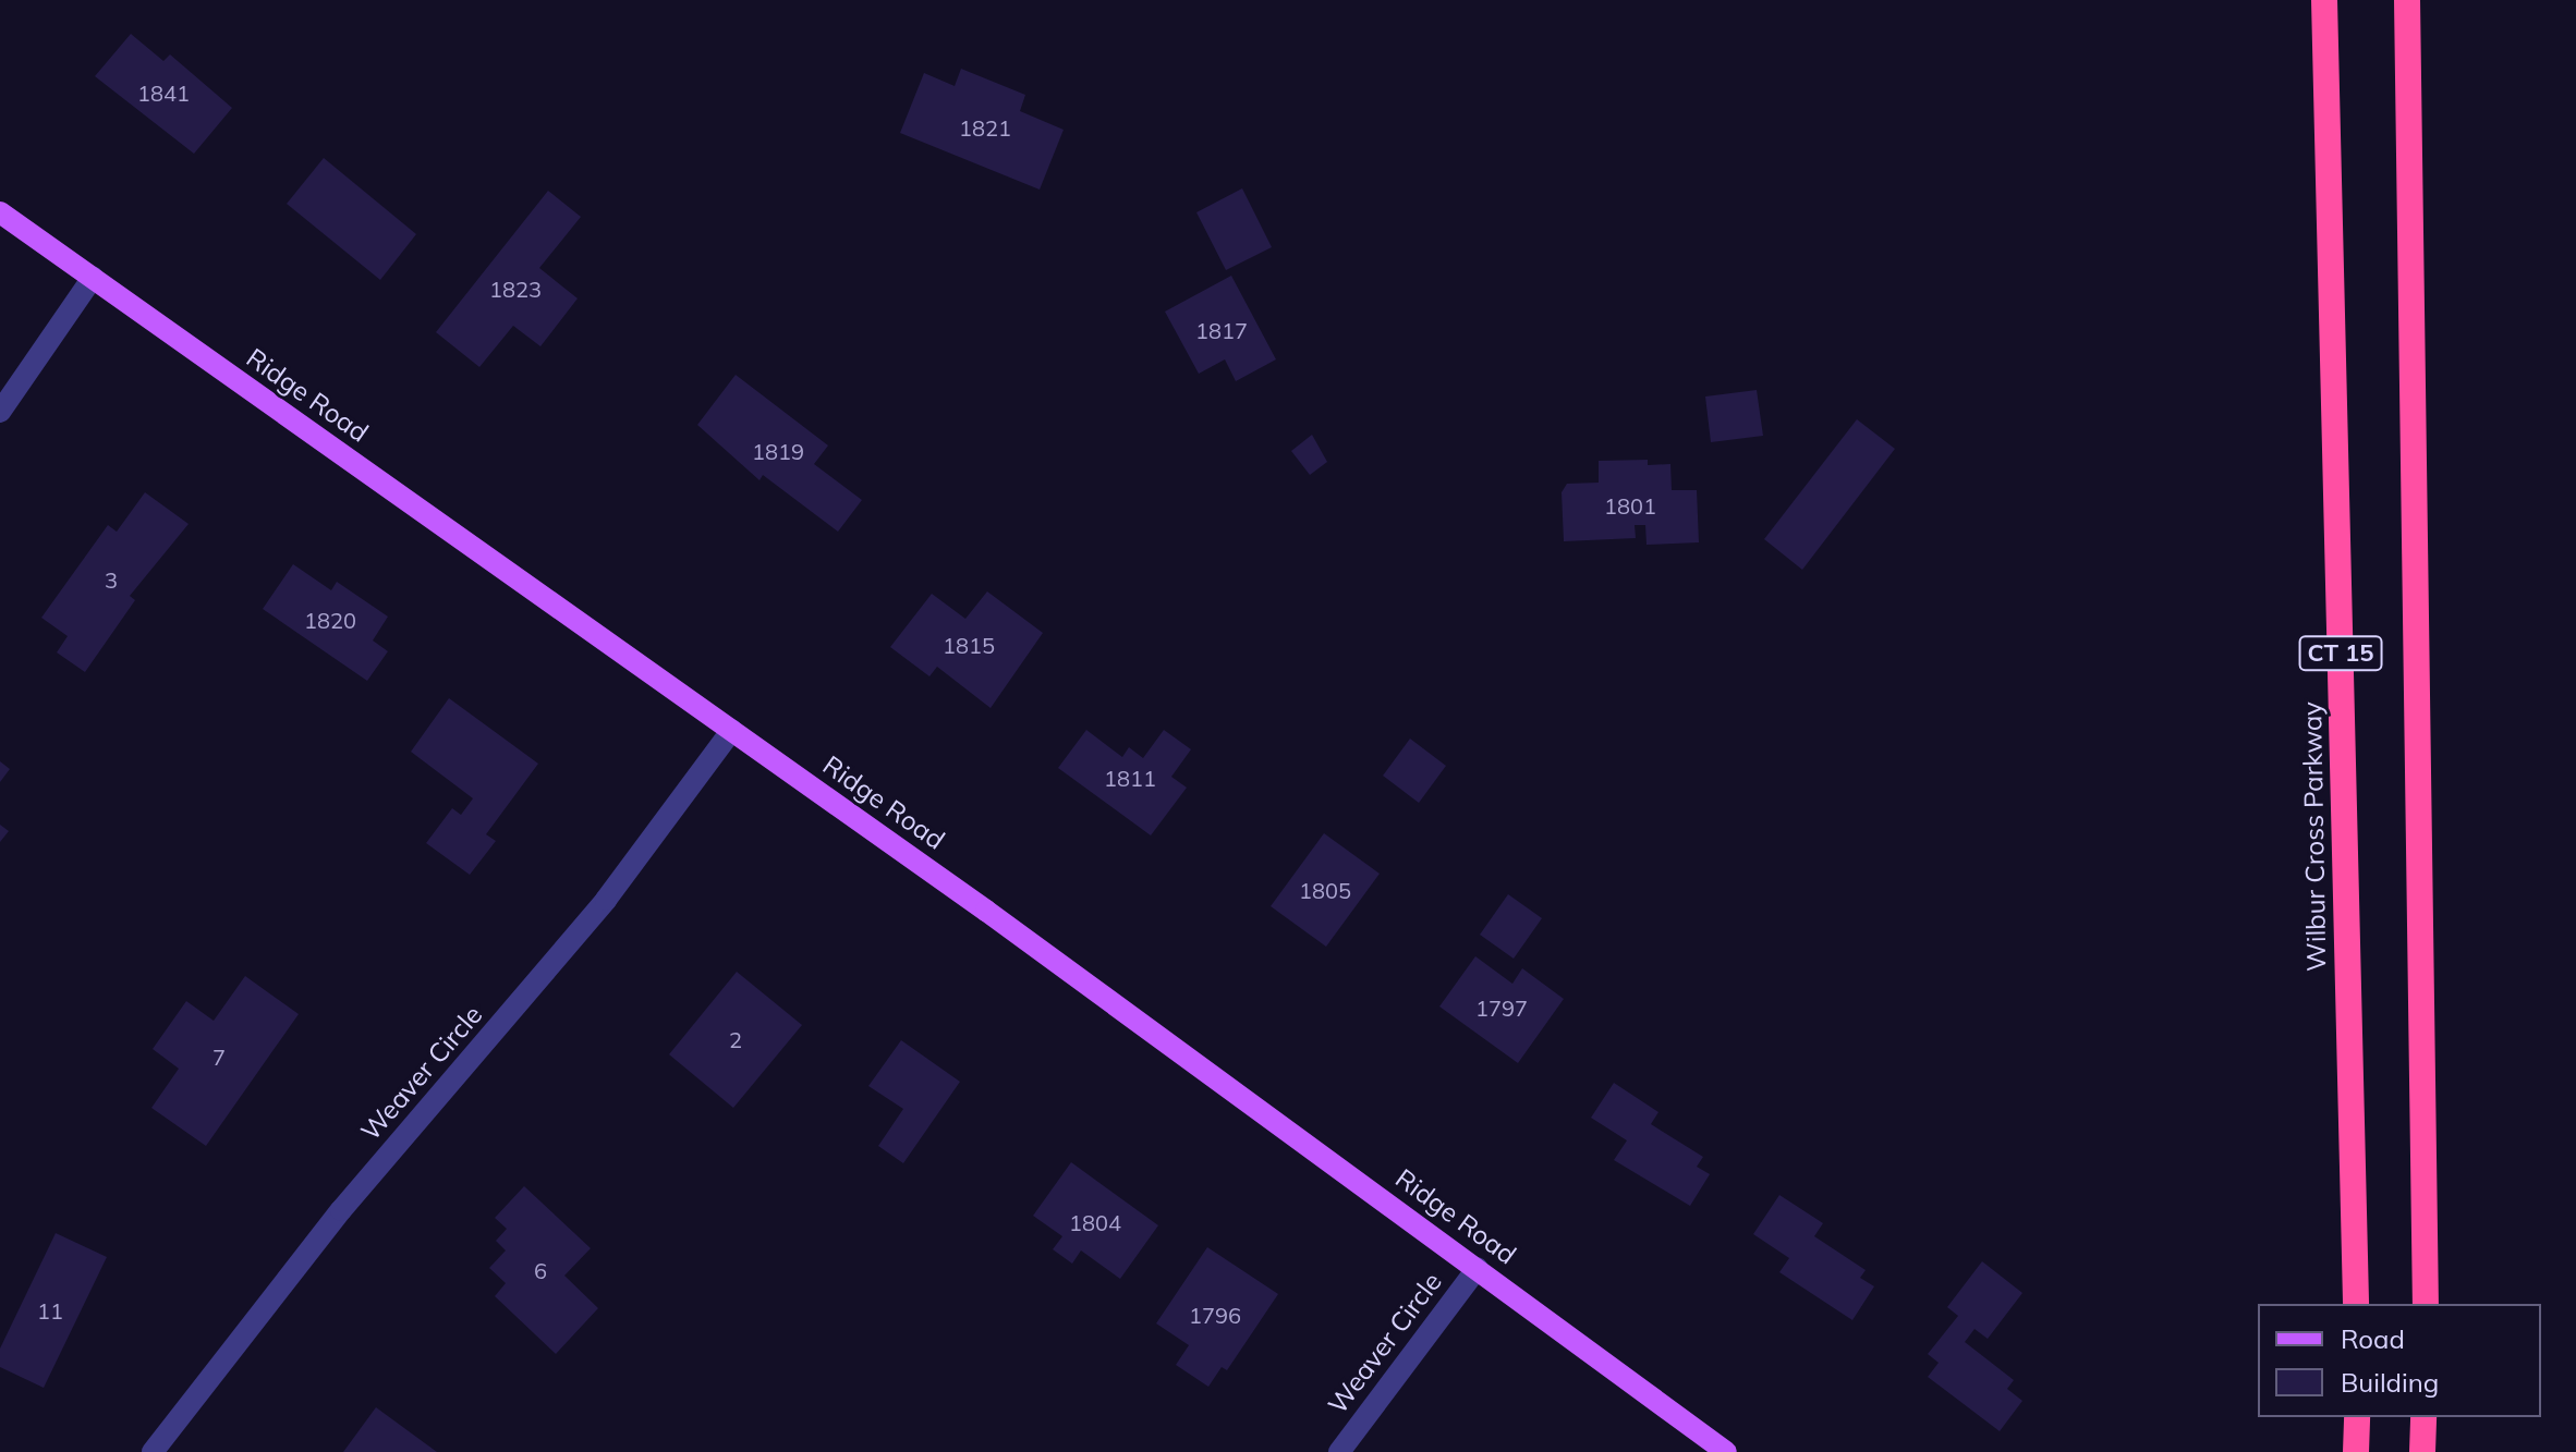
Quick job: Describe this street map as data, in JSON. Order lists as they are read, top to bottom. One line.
{"streets":{"highway":["CT 15","Wilbur Cross Parkway"],"main road":["Ridge Road"],"street":["Weaver Circle"]},"crossings":[["Ridge Road","Weaver Circle"]],"house_numbers":["1841","1821","1823","1817","1819","1801","3","1820","1815","1811","1805","1797","2","7","1804","6","11","1796"],"legend":["Road","Building"]}
